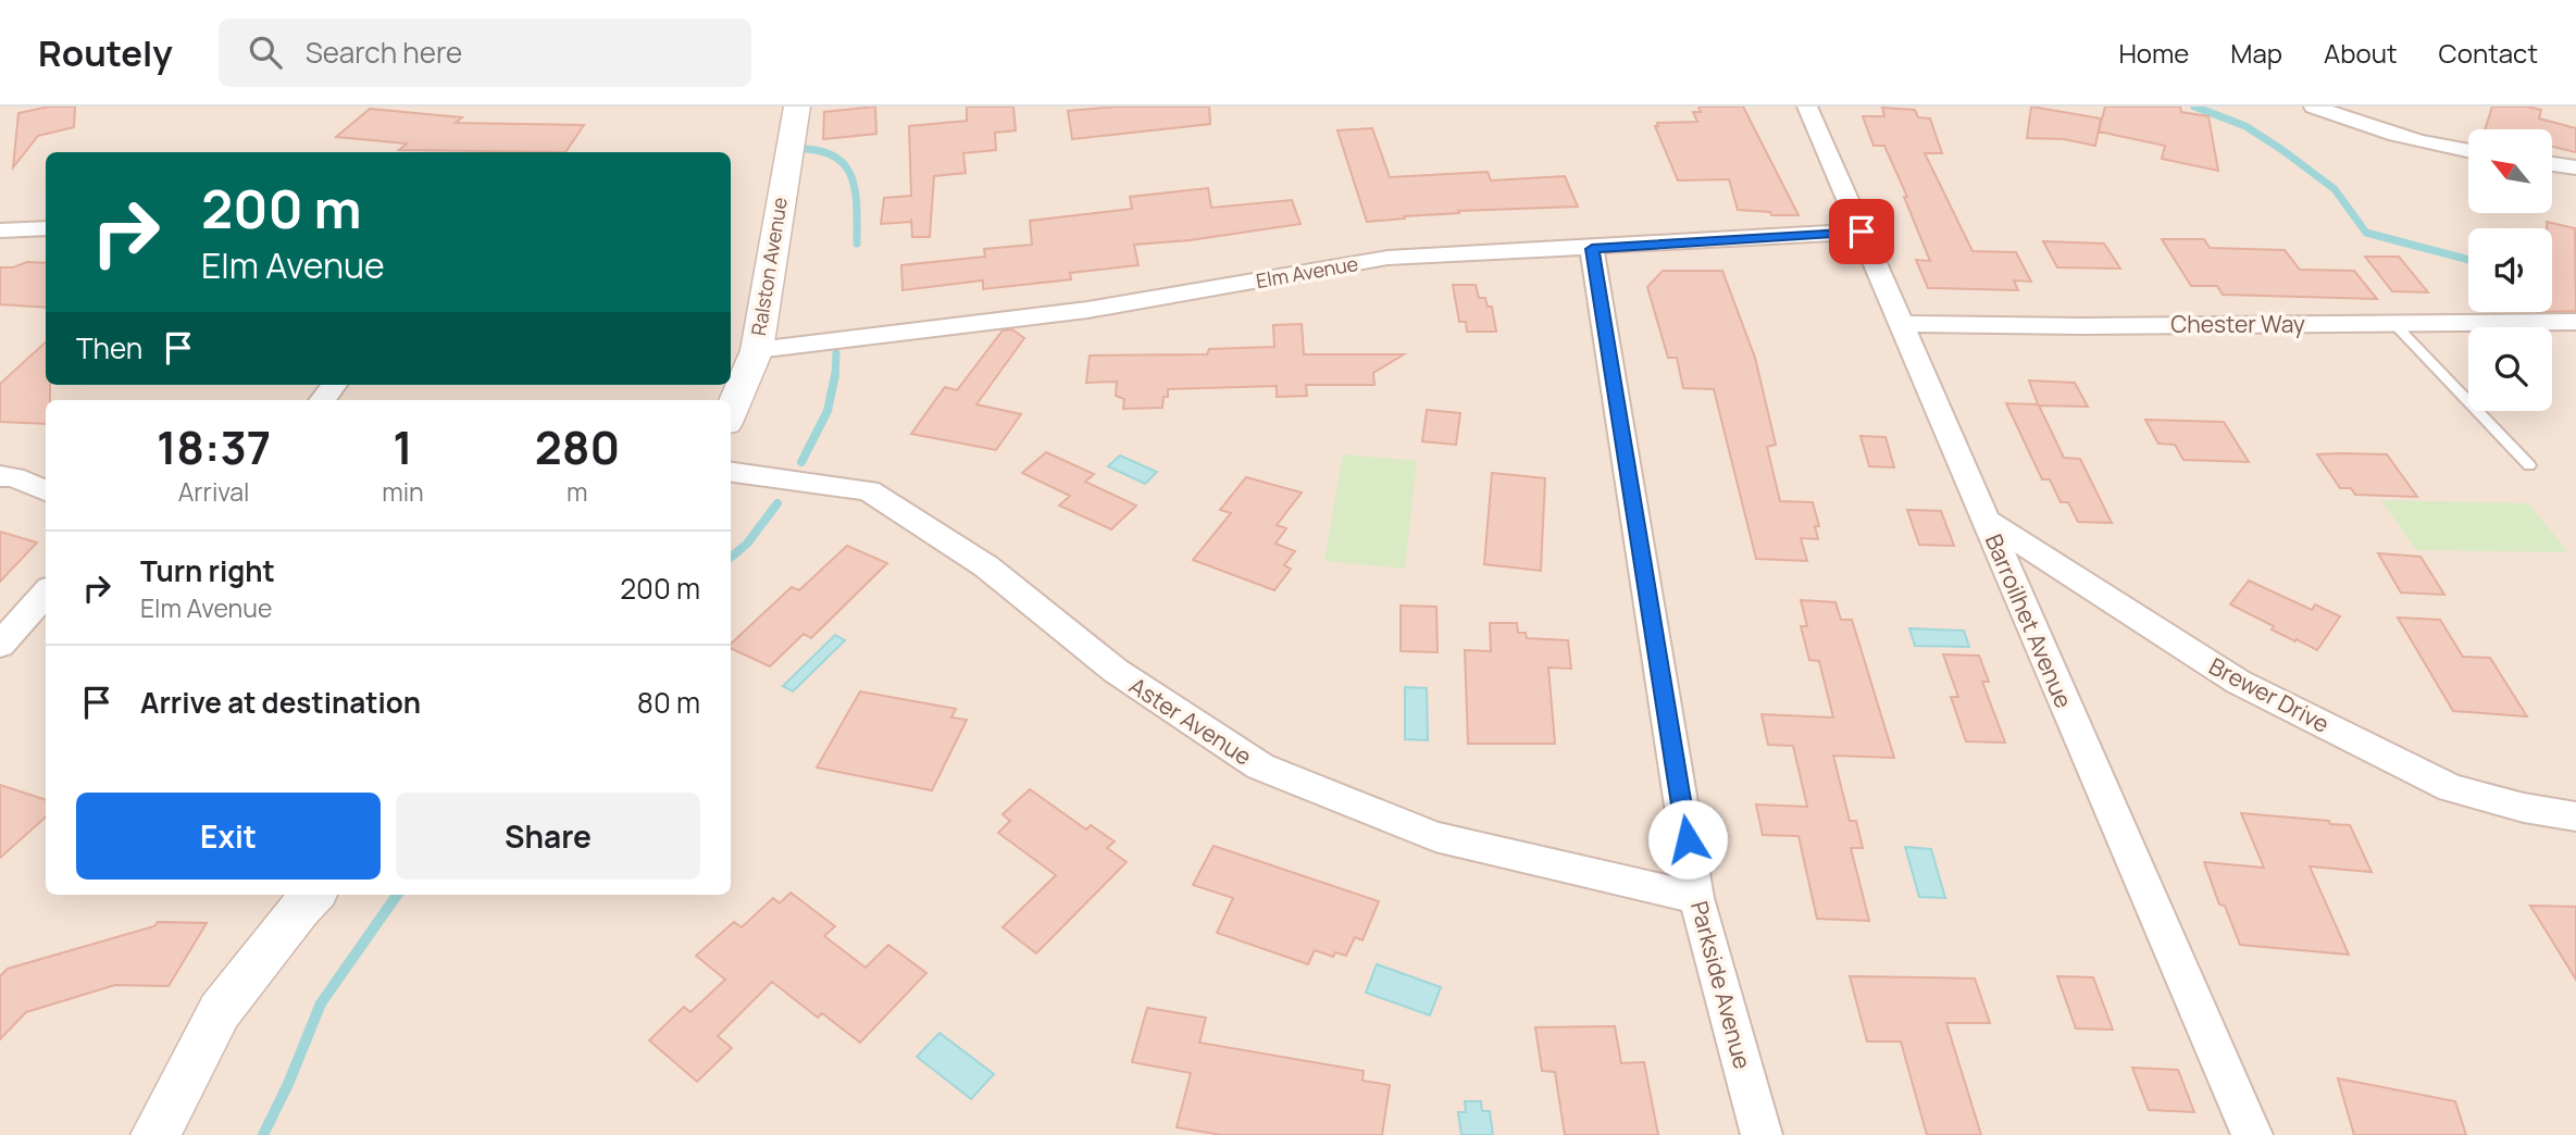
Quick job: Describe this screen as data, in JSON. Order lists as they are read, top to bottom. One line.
{"streets":{"street":["Ralston Avenue","Elm Avenue","Chester Way","Barroilhet Avenue","Brewer Drive","Aster Avenue","Parkside Avenue"]},"crossings":[["Ralston Avenue","Elm Avenue"],["Elm Avenue","Barroilhet Avenue"],["Elm Avenue","Parkside Avenue"],["Chester Way","Barroilhet Avenue"],["Barroilhet Avenue","Brewer Drive"],["Aster Avenue","Parkside Avenue"]],"north":"top left","page":{"header":"Routely","search":"Search here","nav":["Home","Map","About","Contact"],"turn":["200 m","Elm Avenue"],"then":"Then","eta":["18:37","Arrival","1","min","280","m"],"list":[{"name":"Turn right","note":"Elm Avenue","value":"200 m"},{"name":"Arrive at destination","value":"80 m"}],"buttons":["Exit","Share"]}}
